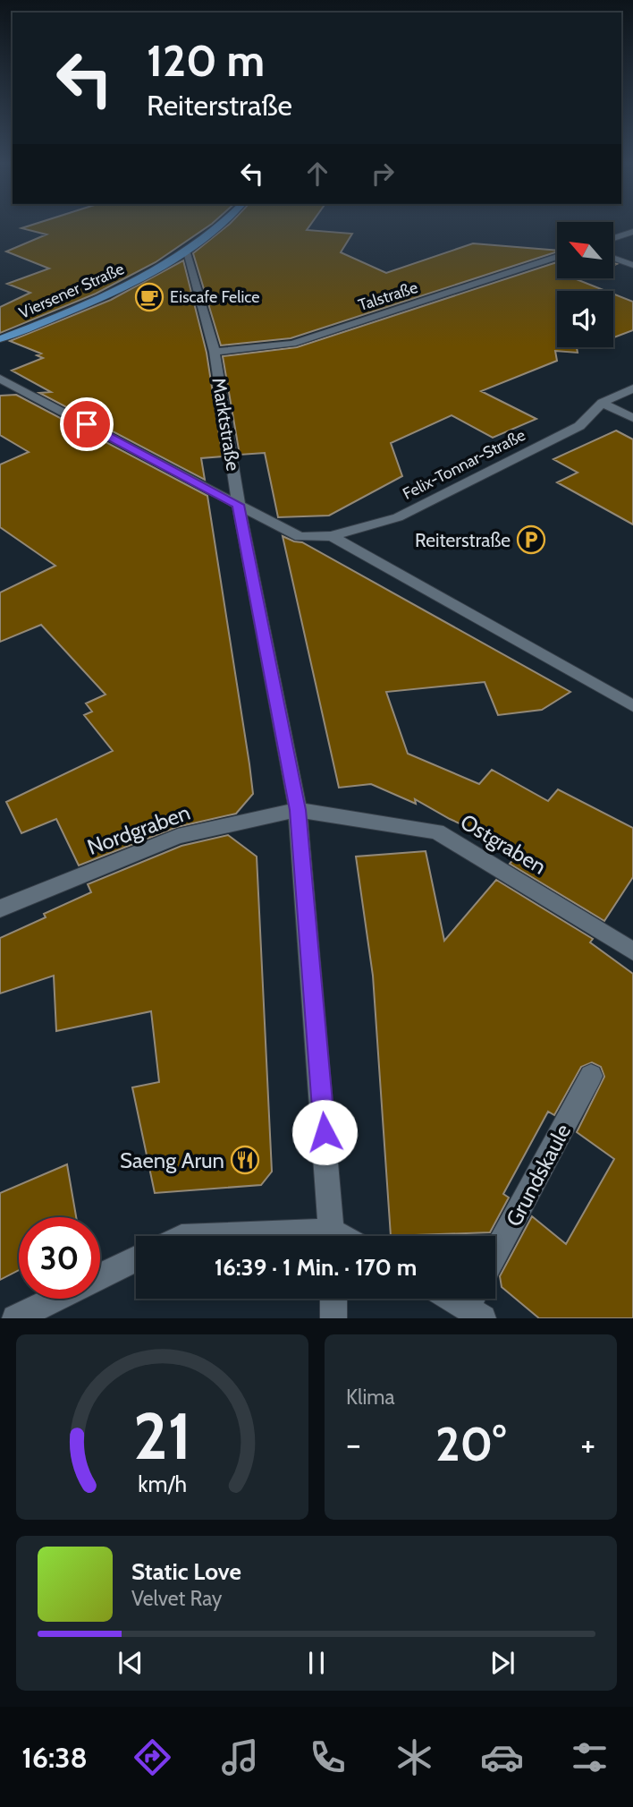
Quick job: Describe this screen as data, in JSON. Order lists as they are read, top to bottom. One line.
{"streets":{"main road":["Viersener Straße"],"street":["Talstraße","Marktstraße","Felix-Tonnar-Straße","Nordgraben","Ostgraben","Grundskaule"]},"crossings":[["Viersener Straße","Marktstraße"],["Talstraße","Marktstraße"],["Marktstraße","Nordgraben"],["Marktstraße","Ostgraben"],["Nordgraben","Ostgraben"]],"places":{"cafe":["Eiscafe Felice"],"parking":["Reiterstraße"],"restaurant":["Saeng Arun"]},"north":"top left","page":{"turn":["120 m","Reiterstraße"],"limit":"30","trip":"16:39 · 1 Min. · 170 m","tile":"Klima","heat":["−","20°","+"],"song":["Static Love","Velvet Ray"],"tabs":"16:38","gauge":["21","km/h"]}}
